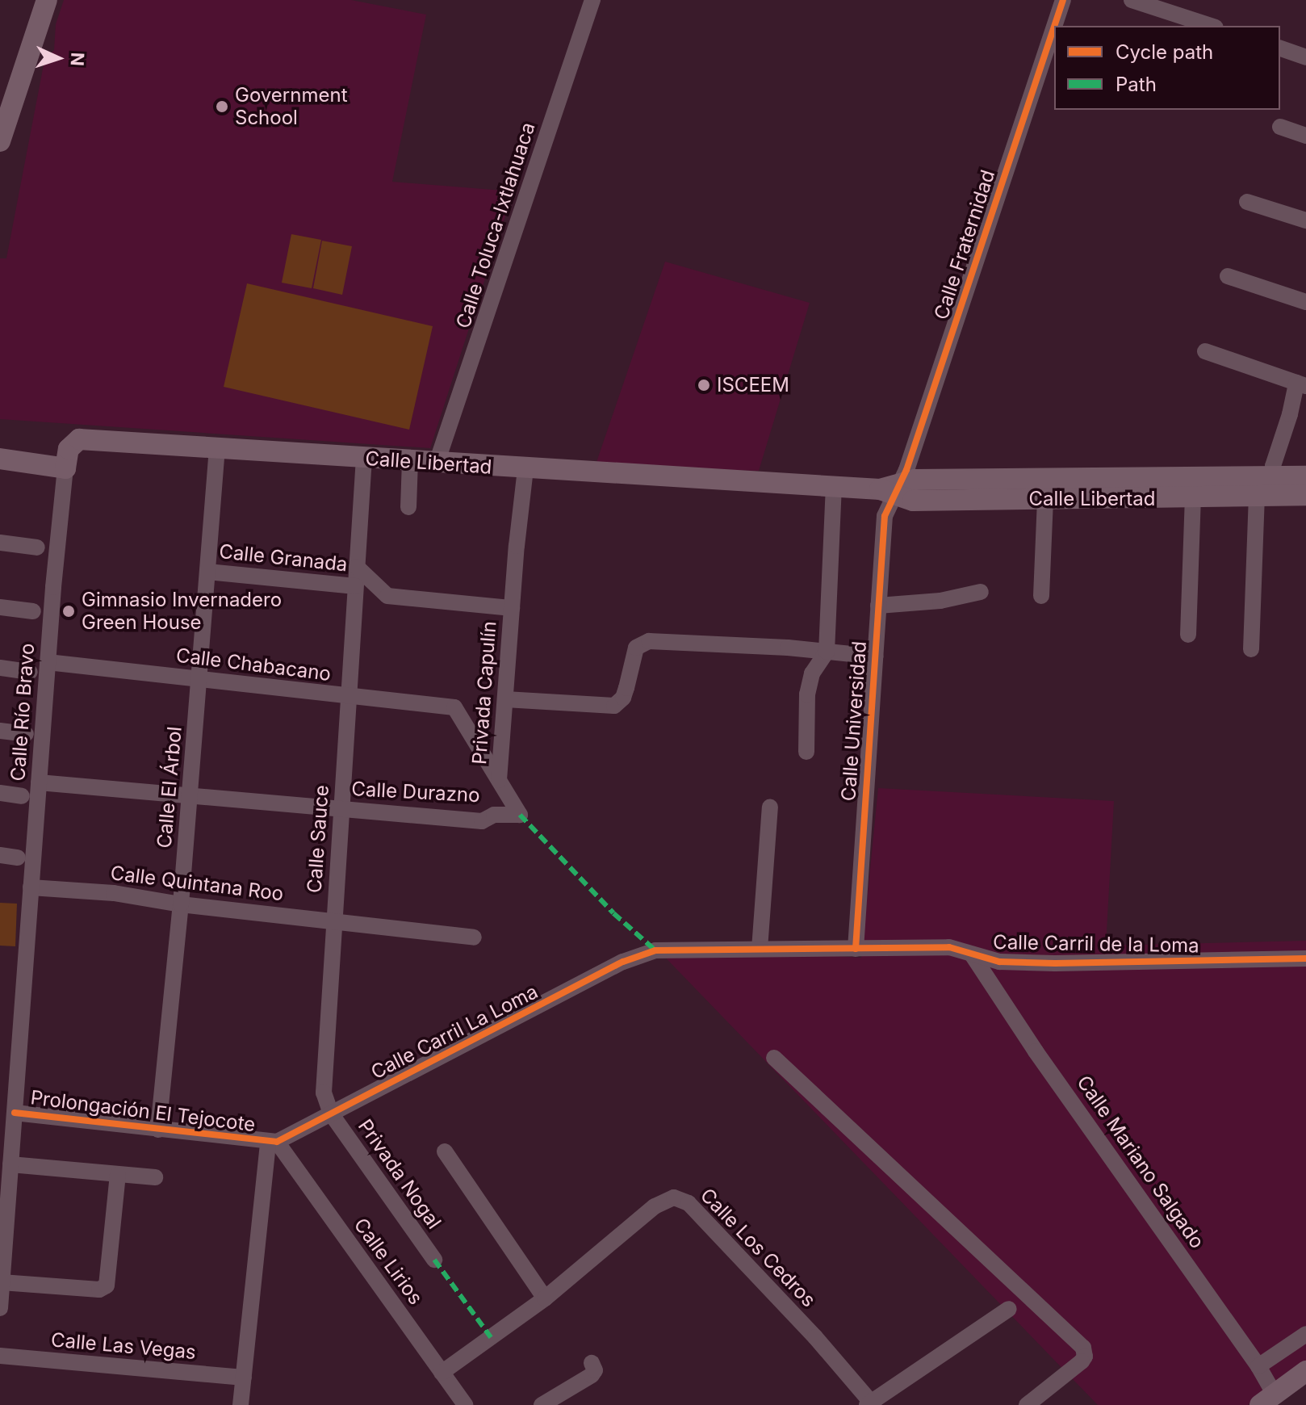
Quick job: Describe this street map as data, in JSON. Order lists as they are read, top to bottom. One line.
{"streets":{"main road":["Calle Libertad"],"street":["Calle Toluca-Ixtlahuaca","Calle Fraternidad","Calle Granada","Calle Chabacano","Privada Capulín","Calle Río Bravo","Calle Universidad","Calle El Árbol","Calle Durazno","Calle Sauce","Calle Quintana Roo","Calle Carril de la Loma","Calle Carril La Loma","Prolongación El Tejocote","Calle Mariano Salgado","Privada Nogal","Calle Los Cedros","Calle Lirios","Calle Las Vegas"]},"crossings":[["Calle Toluca-Ixtlahuaca","Calle Libertad"],["Calle Fraternidad","Calle Libertad"],["Calle Fraternidad","Calle Universidad"],["Calle Libertad","Privada Capulín"],["Calle Libertad","Calle Río Bravo"],["Calle Libertad","Calle Universidad"],["Calle Libertad","Calle El Árbol"],["Calle Libertad","Calle Sauce"],["Calle Granada","Calle El Árbol"],["Calle Granada","Calle Sauce"],["Calle Chabacano","Privada Capulín"],["Calle Chabacano","Calle Río Bravo"],["Calle Chabacano","Calle El Árbol"],["Calle Chabacano","Calle Durazno"],["Calle Chabacano","Calle Sauce"],["Privada Capulín","Calle Durazno"],["Calle Río Bravo","Calle Durazno"],["Calle Río Bravo","Calle Quintana Roo"],["Calle Río Bravo","Prolongación El Tejocote"],["Calle Universidad","Calle Carril de la Loma"],["Calle El Árbol","Calle Durazno"],["Calle El Árbol","Calle Quintana Roo"],["Calle El Árbol","Prolongación El Tejocote"],["Calle Durazno","Calle Sauce"],["Calle Sauce","Calle Quintana Roo"],["Calle Sauce","Calle Carril La Loma"],["Calle Sauce","Privada Nogal"],["Calle Carril de la Loma","Calle Carril La Loma"],["Calle Carril de la Loma","Calle Mariano Salgado"],["Calle Carril La Loma","Prolongación El Tejocote"],["Calle Carril La Loma","Privada Nogal"],["Calle Carril La Loma","Calle Lirios"],["Prolongación El Tejocote","Calle Lirios"],["Calle Los Cedros","Calle Lirios"]],"places":["Government School","ISCEEM","Gimnasio Invernadero Green House"],"legend":["Cycle path","Path"],"north":"right"}
